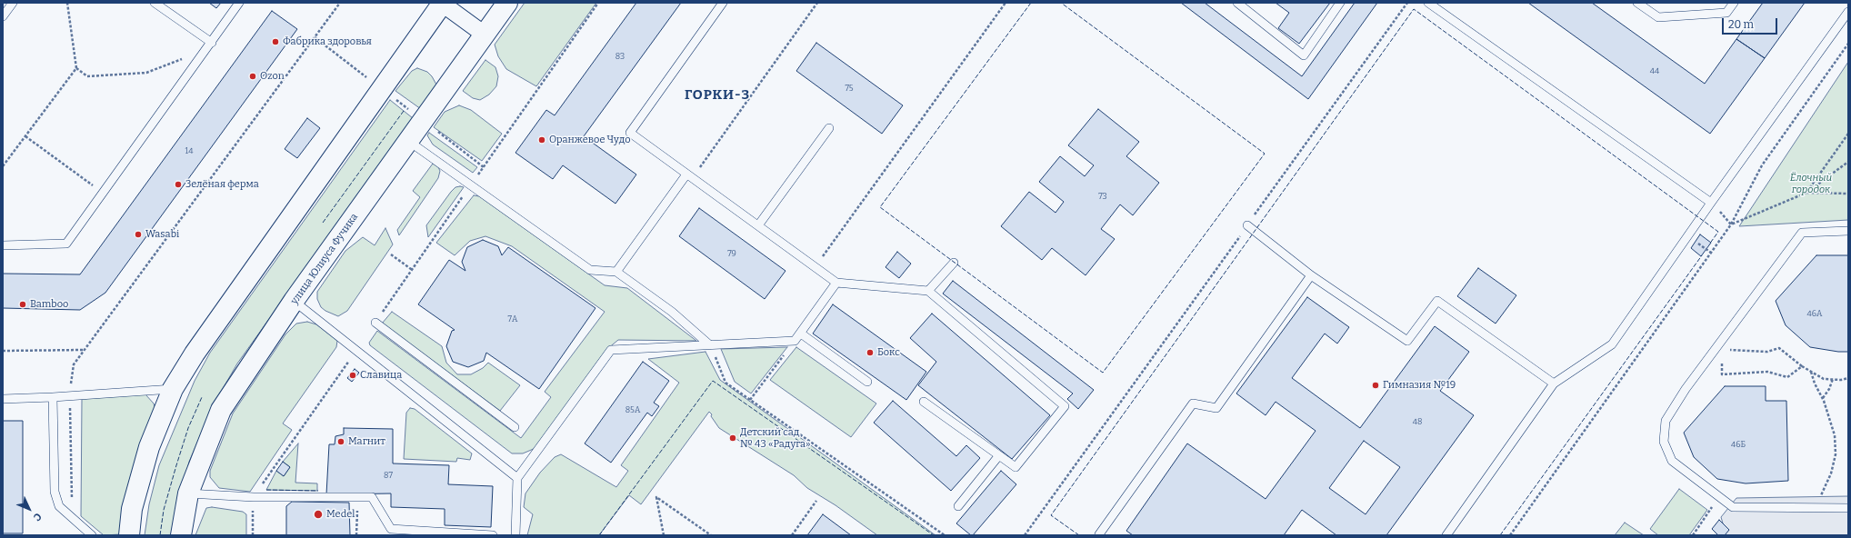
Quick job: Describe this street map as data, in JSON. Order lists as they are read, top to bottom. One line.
{"streets":{"main road":["улица Юлиуса Фучика"]},"districts":["ГОРКИ-3"],"parks":["Ёлочный городок"],"places":["Фабрика здоровья","Ozon","Оранжевое Чудо","Зелёная ферма","Wasabi","Bamboo","Бокс","Славица","Гимназия №19","Детский сад № 43 «Радуга»","Магнит","Medel"],"house_numbers":["83","44","75","14","73","79","46А","7А","85А","48","46Б","87"],"scale_bar":"20 m","north":"bottom right"}
